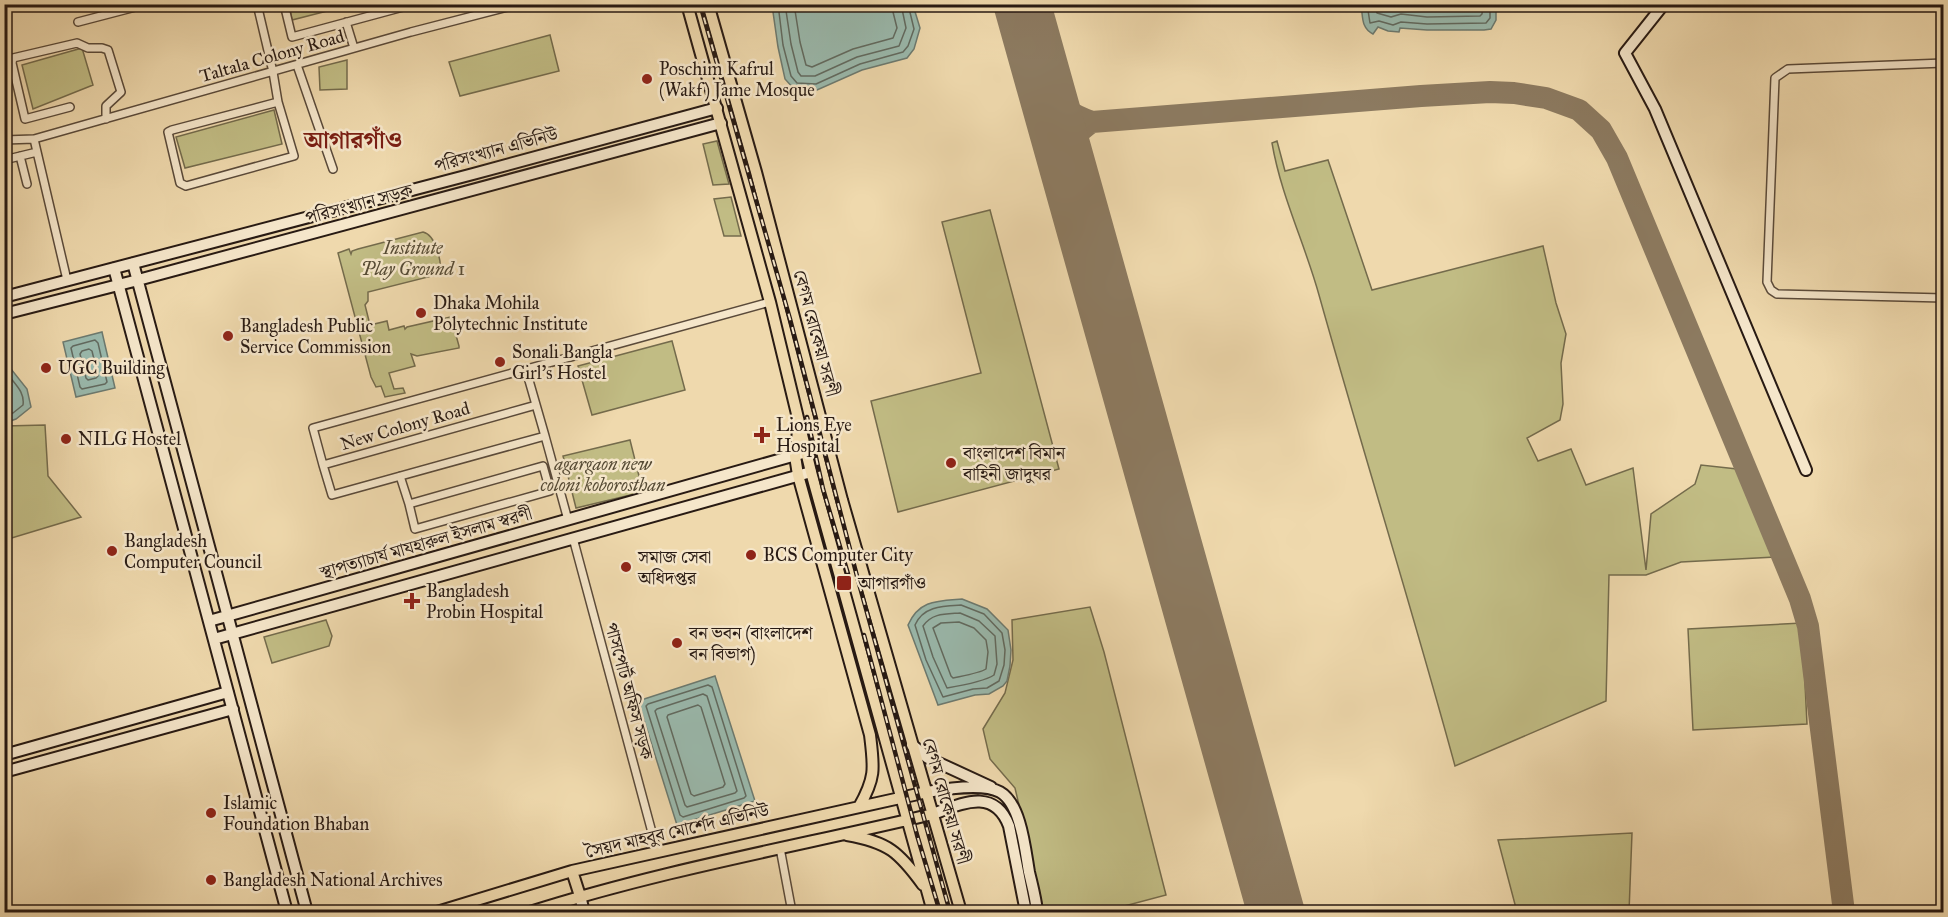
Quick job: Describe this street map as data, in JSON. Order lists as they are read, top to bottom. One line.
{"streets":{"main road":["বেগম রোকেয়া সরণী","সৈয়দ মাহবুব মোর্শেদ এভিনিউ"],"street":["Taltala Colony Road","পরিসংখ্যান এভিনিউ","পরিসংখ্যান সড়ক","New Colony Road","স্থাপত্যাচার্য মাযহারুল ইসলাম স্বরণী","পাসপোর্ট অফিস সড়ক"]},"crossings":[["পরিসংখ্যান এভিনিউ","বেগম রোকেয়া সরণী"],["পরিসংখ্যান সড়ক","বেগম রোকেয়া সরণী"],["বেগম রোকেয়া সরণী","New Colony Road"],["বেগম রোকেয়া সরণী","স্থাপত্যাচার্য মাযহারুল ইসলাম স্বরণী"],["বেগম রোকেয়া সরণী","সৈয়দ মাহবুব মোর্শেদ এভিনিউ"],["স্থাপত্যাচার্য মাযহারুল ইসলাম স্বরণী","পাসপোর্ট অফিস সড়ক"],["পাসপোর্ট অফিস সড়ক","সৈয়দ মাহবুব মোর্শেদ এভিনিউ"]],"districts":["আগারগাঁও"],"parks":["Institute Play Ground 1","agargaon new coloni koborosthan"],"places":{"other":["Poschim Kafrul (Wakf) Jame Mosque","Dhaka Mohila Polytechnic Institute","Bangladesh Public Service Commission","Sonali Bangla Girl's Hostel","UGC Building","NILG Hostel","বাংলাদেশ বিমান বাহিনী জাদুঘর","Bangladesh Computer Council","BCS Computer City","সমাজ সেবা অধিদপ্তর","বন ভবন (বাংলাদেশ বন বিভাগ)","Islamic Foundation Bhaban","Bangladesh National Archives"],"health":["Lions Eye Hospital","Bangladesh Probin Hospital"],"transit":["আগারগাঁও"]}}
